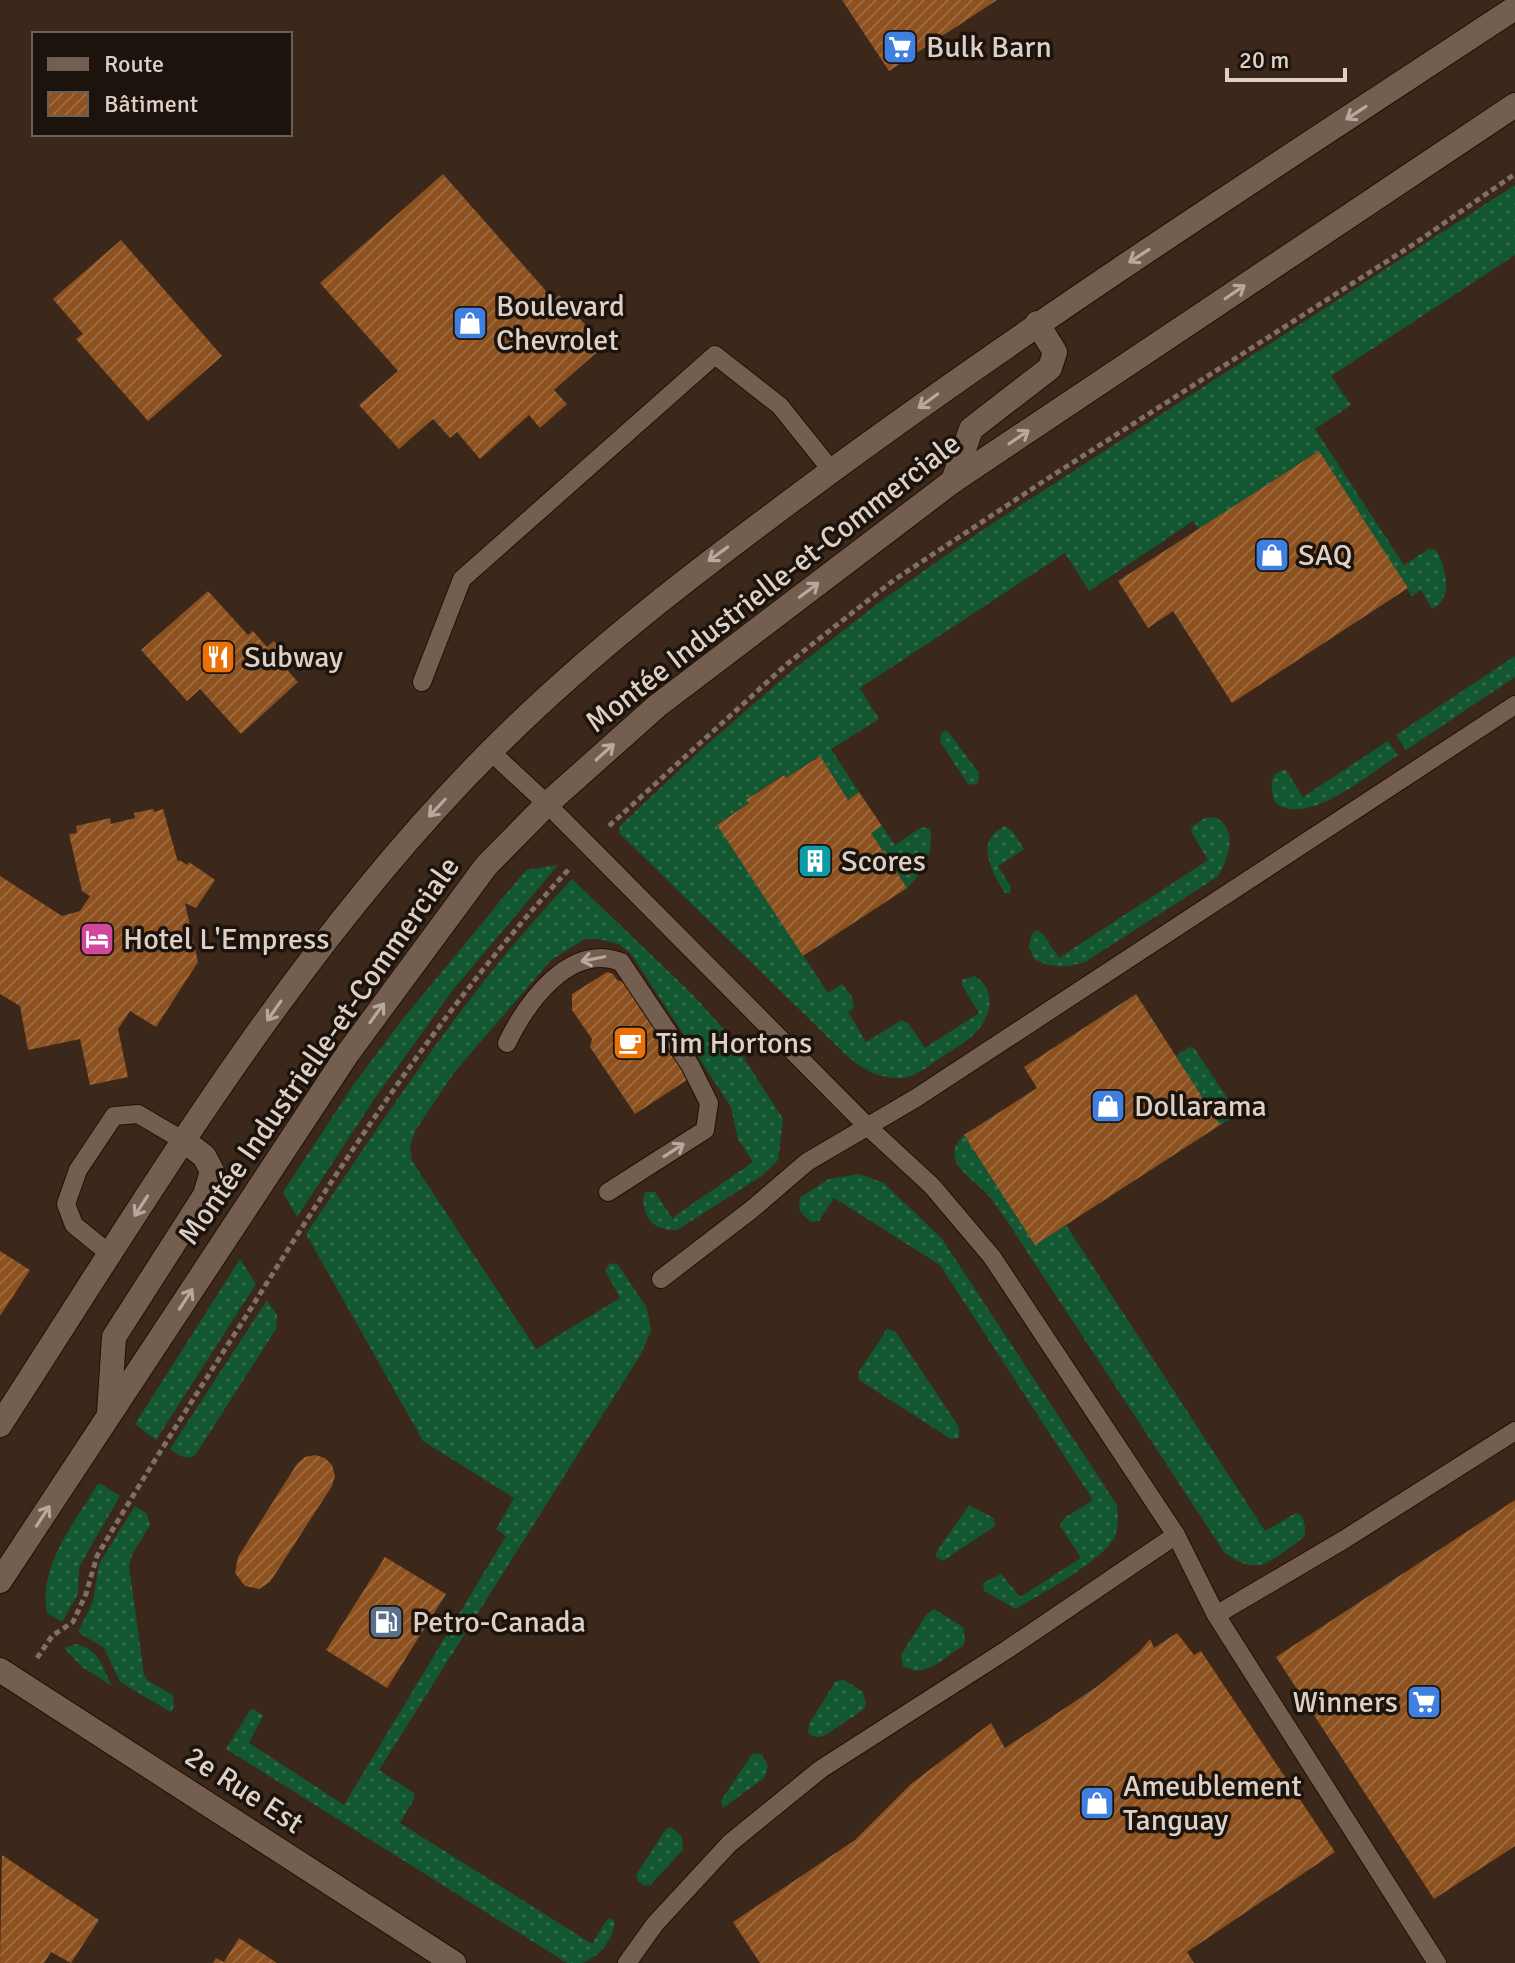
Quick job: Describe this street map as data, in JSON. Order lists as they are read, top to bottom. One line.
{"streets":{"main road":["Montée Industrielle-et-Commerciale","2e Rue Est"]},"places":{"supermarket":["Bulk Barn","Winners"],"shop":["Boulevard Chevrolet","SAQ","Dollarama","Ameublement Tanguay"],"restaurant":["Subway"],"building":["Scores"],"hotel":["Hotel L'Empress"],"cafe":["Tim Hortons"],"fuel station":["Petro-Canada"]},"legend":["Route","Bâtiment"],"scale_bar":"20 m"}
